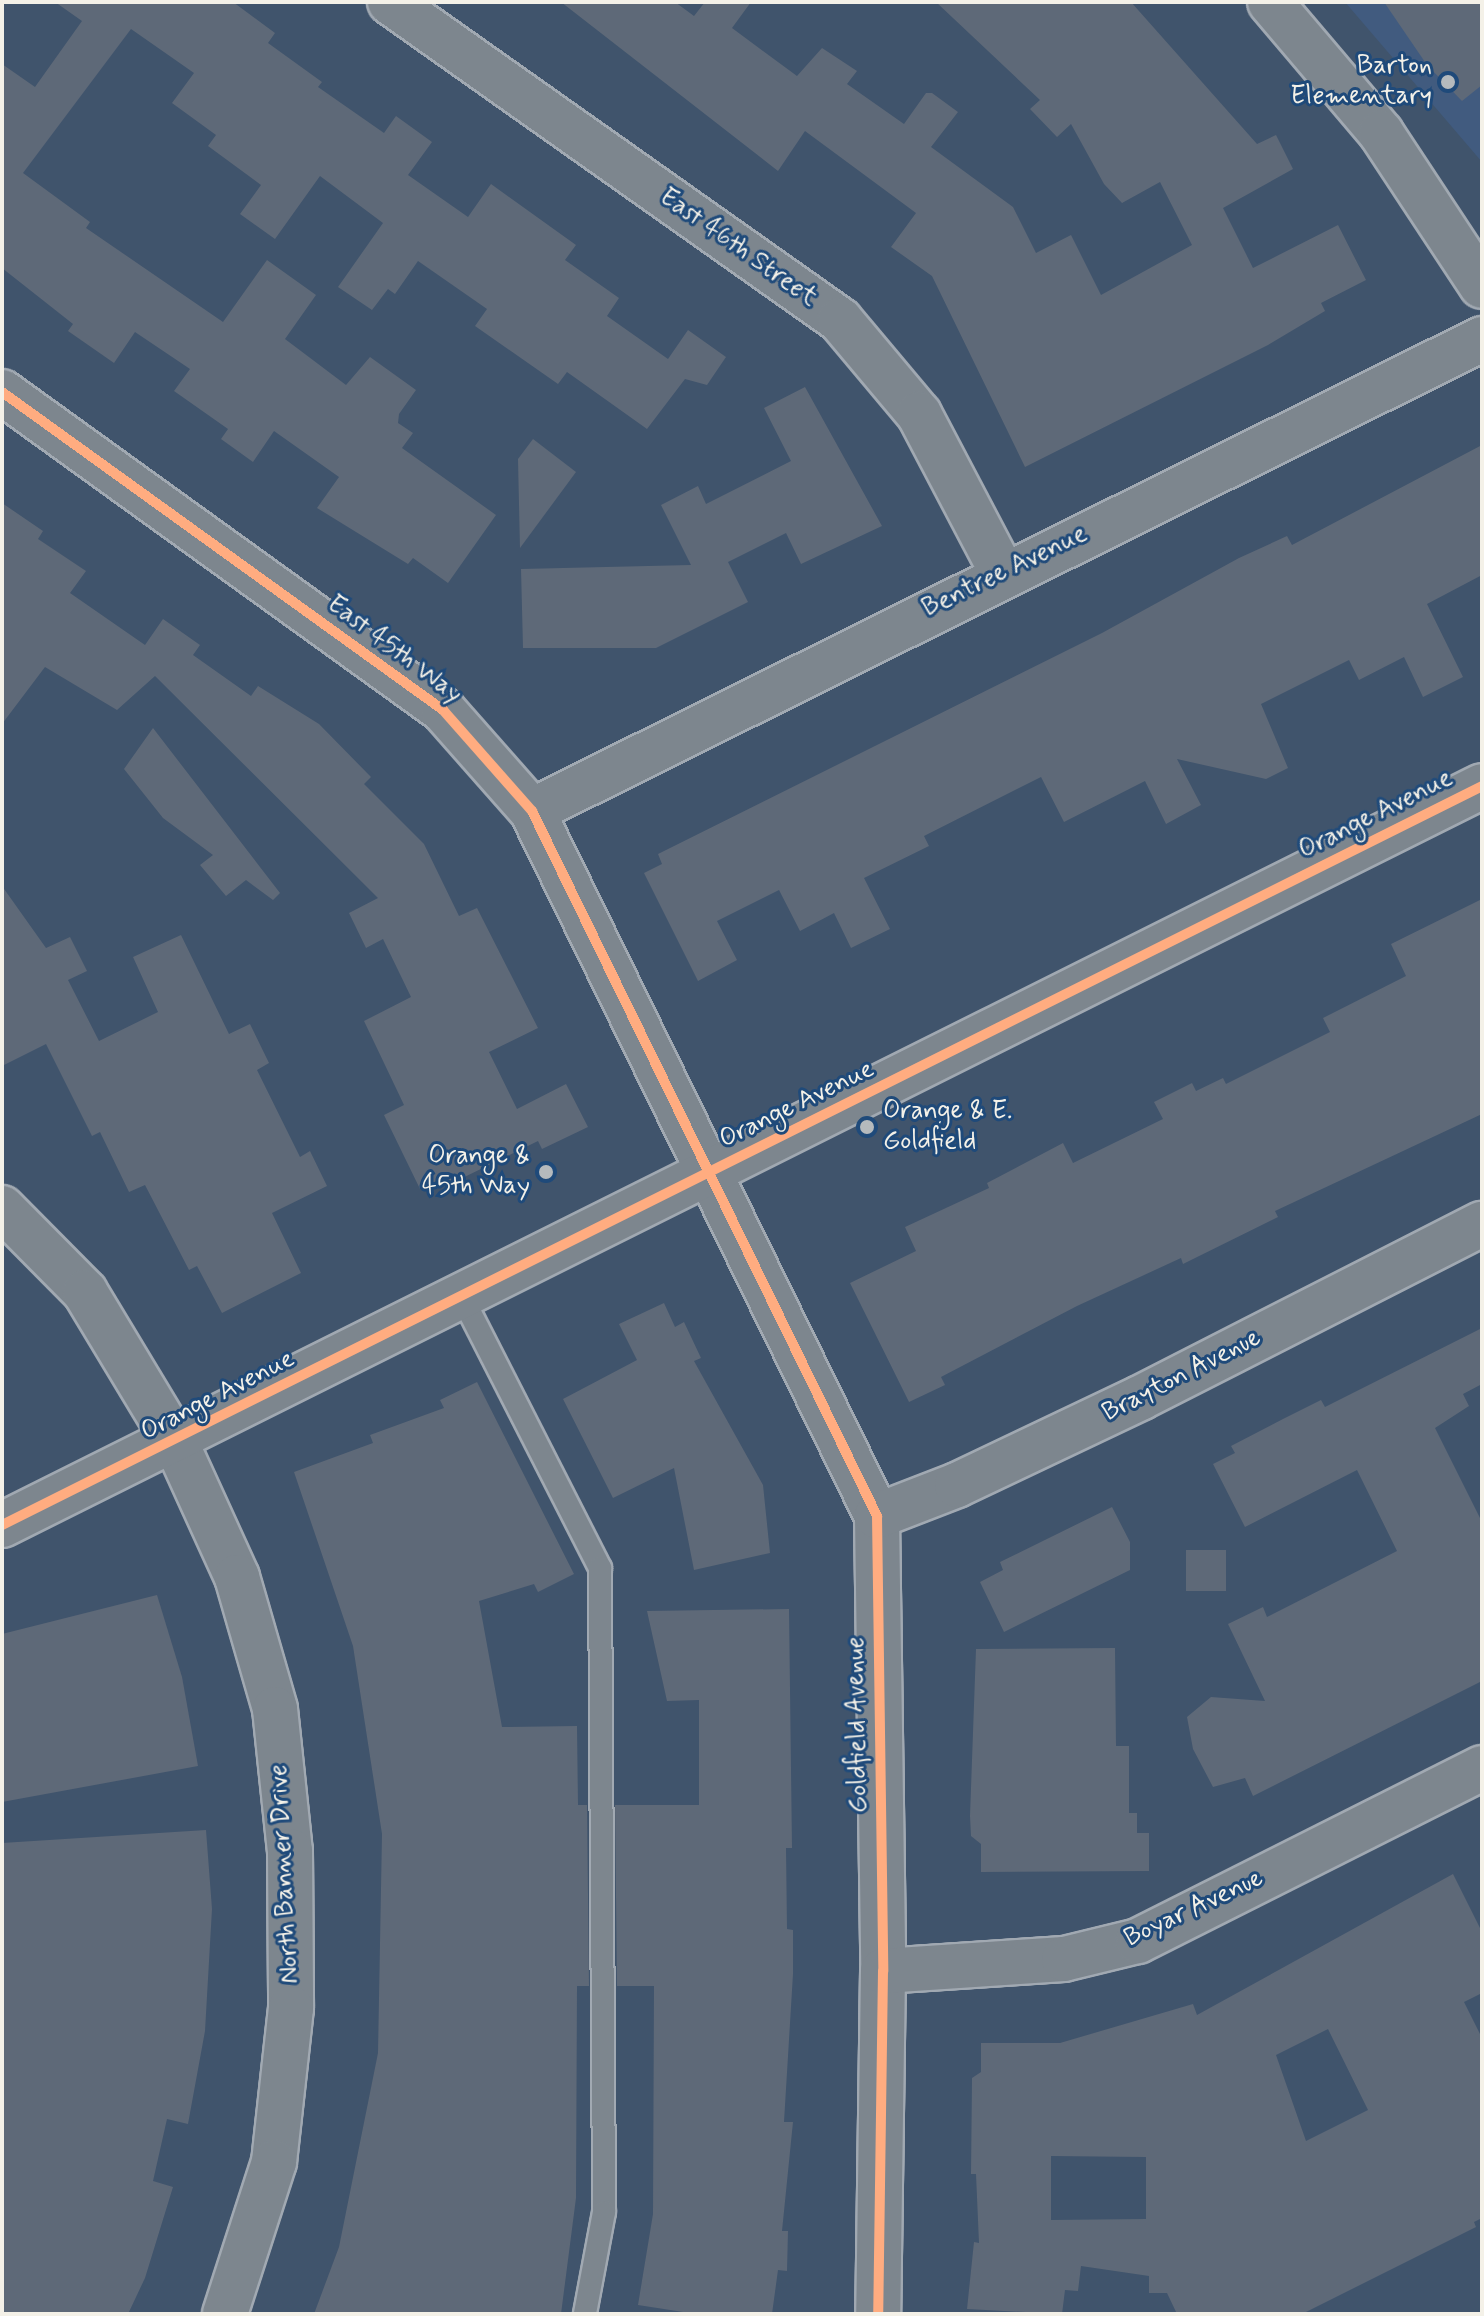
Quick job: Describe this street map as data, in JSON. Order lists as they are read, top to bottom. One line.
{"streets":{"street":["East 46th Street","Bentree Avenue","East 45th Way","Orange Avenue","Brayton Avenue","Goldfield Avenue","North Banner Drive","Boyar Avenue"]},"crossings":[["East 46th Street","Bentree Avenue"],["Bentree Avenue","East 45th Way"],["East 45th Way","Orange Avenue"],["East 45th Way","Goldfield Avenue"],["Orange Avenue","Goldfield Avenue"],["Orange Avenue","North Banner Drive"],["Brayton Avenue","Goldfield Avenue"],["Goldfield Avenue","Boyar Avenue"]],"places":["Barton Elementary","Orange & E. Goldfield","Orange & 45th Way"]}
